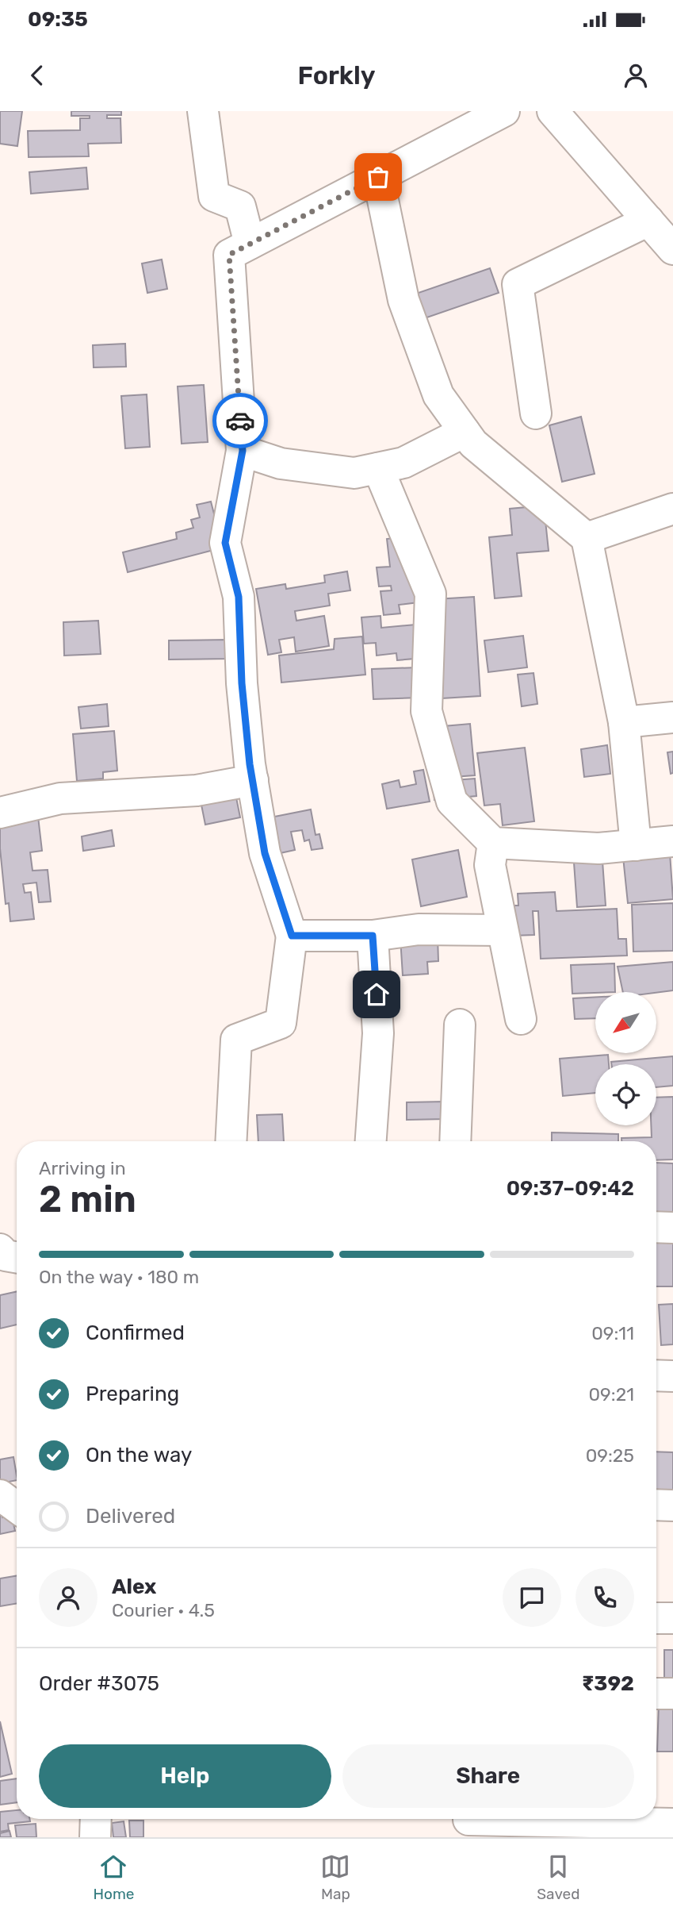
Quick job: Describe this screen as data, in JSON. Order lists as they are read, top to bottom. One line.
{"north":"bottom left","page":{"status":"09:35","header":"Forkly","heading":["2 min","Arriving in","09:37–09:42"],"panel":["Alex","Courier · 4.5","Order #3075","₹392"],"bar":"On the way · 180 m","list":[["Confirmed","09:11"],["Preparing","09:21"],["On the way","09:25"],"Delivered"],"buttons":["Help","Share"],"tabs":["Home","Map","Saved"]}}
